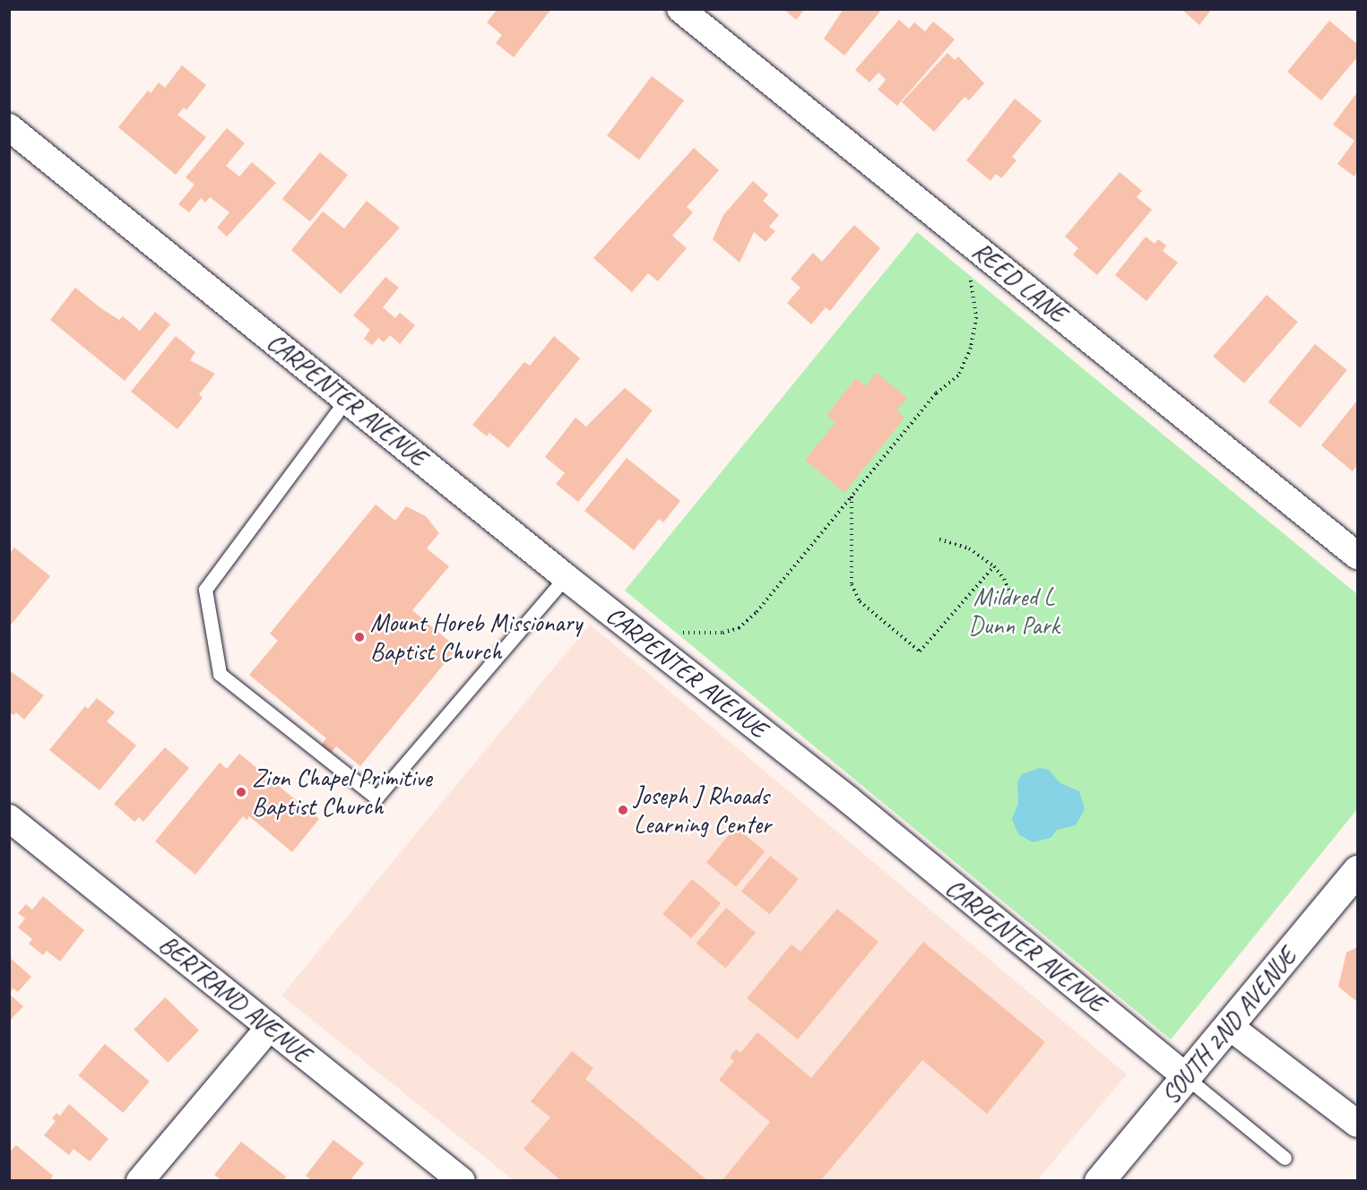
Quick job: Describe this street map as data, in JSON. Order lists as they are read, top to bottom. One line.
{"streets":{"main road":["SOUTH 2ND AVENUE"],"street":["REED LANE","CARPENTER AVENUE","BERTRAND AVENUE"]},"crossings":[["CARPENTER AVENUE","SOUTH 2ND AVENUE"]],"parks":["Mildred L Dunn Park"],"places":["Mount Horeb Missionary Baptist Church","Zion Chapel Primitive Baptist Church","Joseph J Rhoads Learning Center"]}
